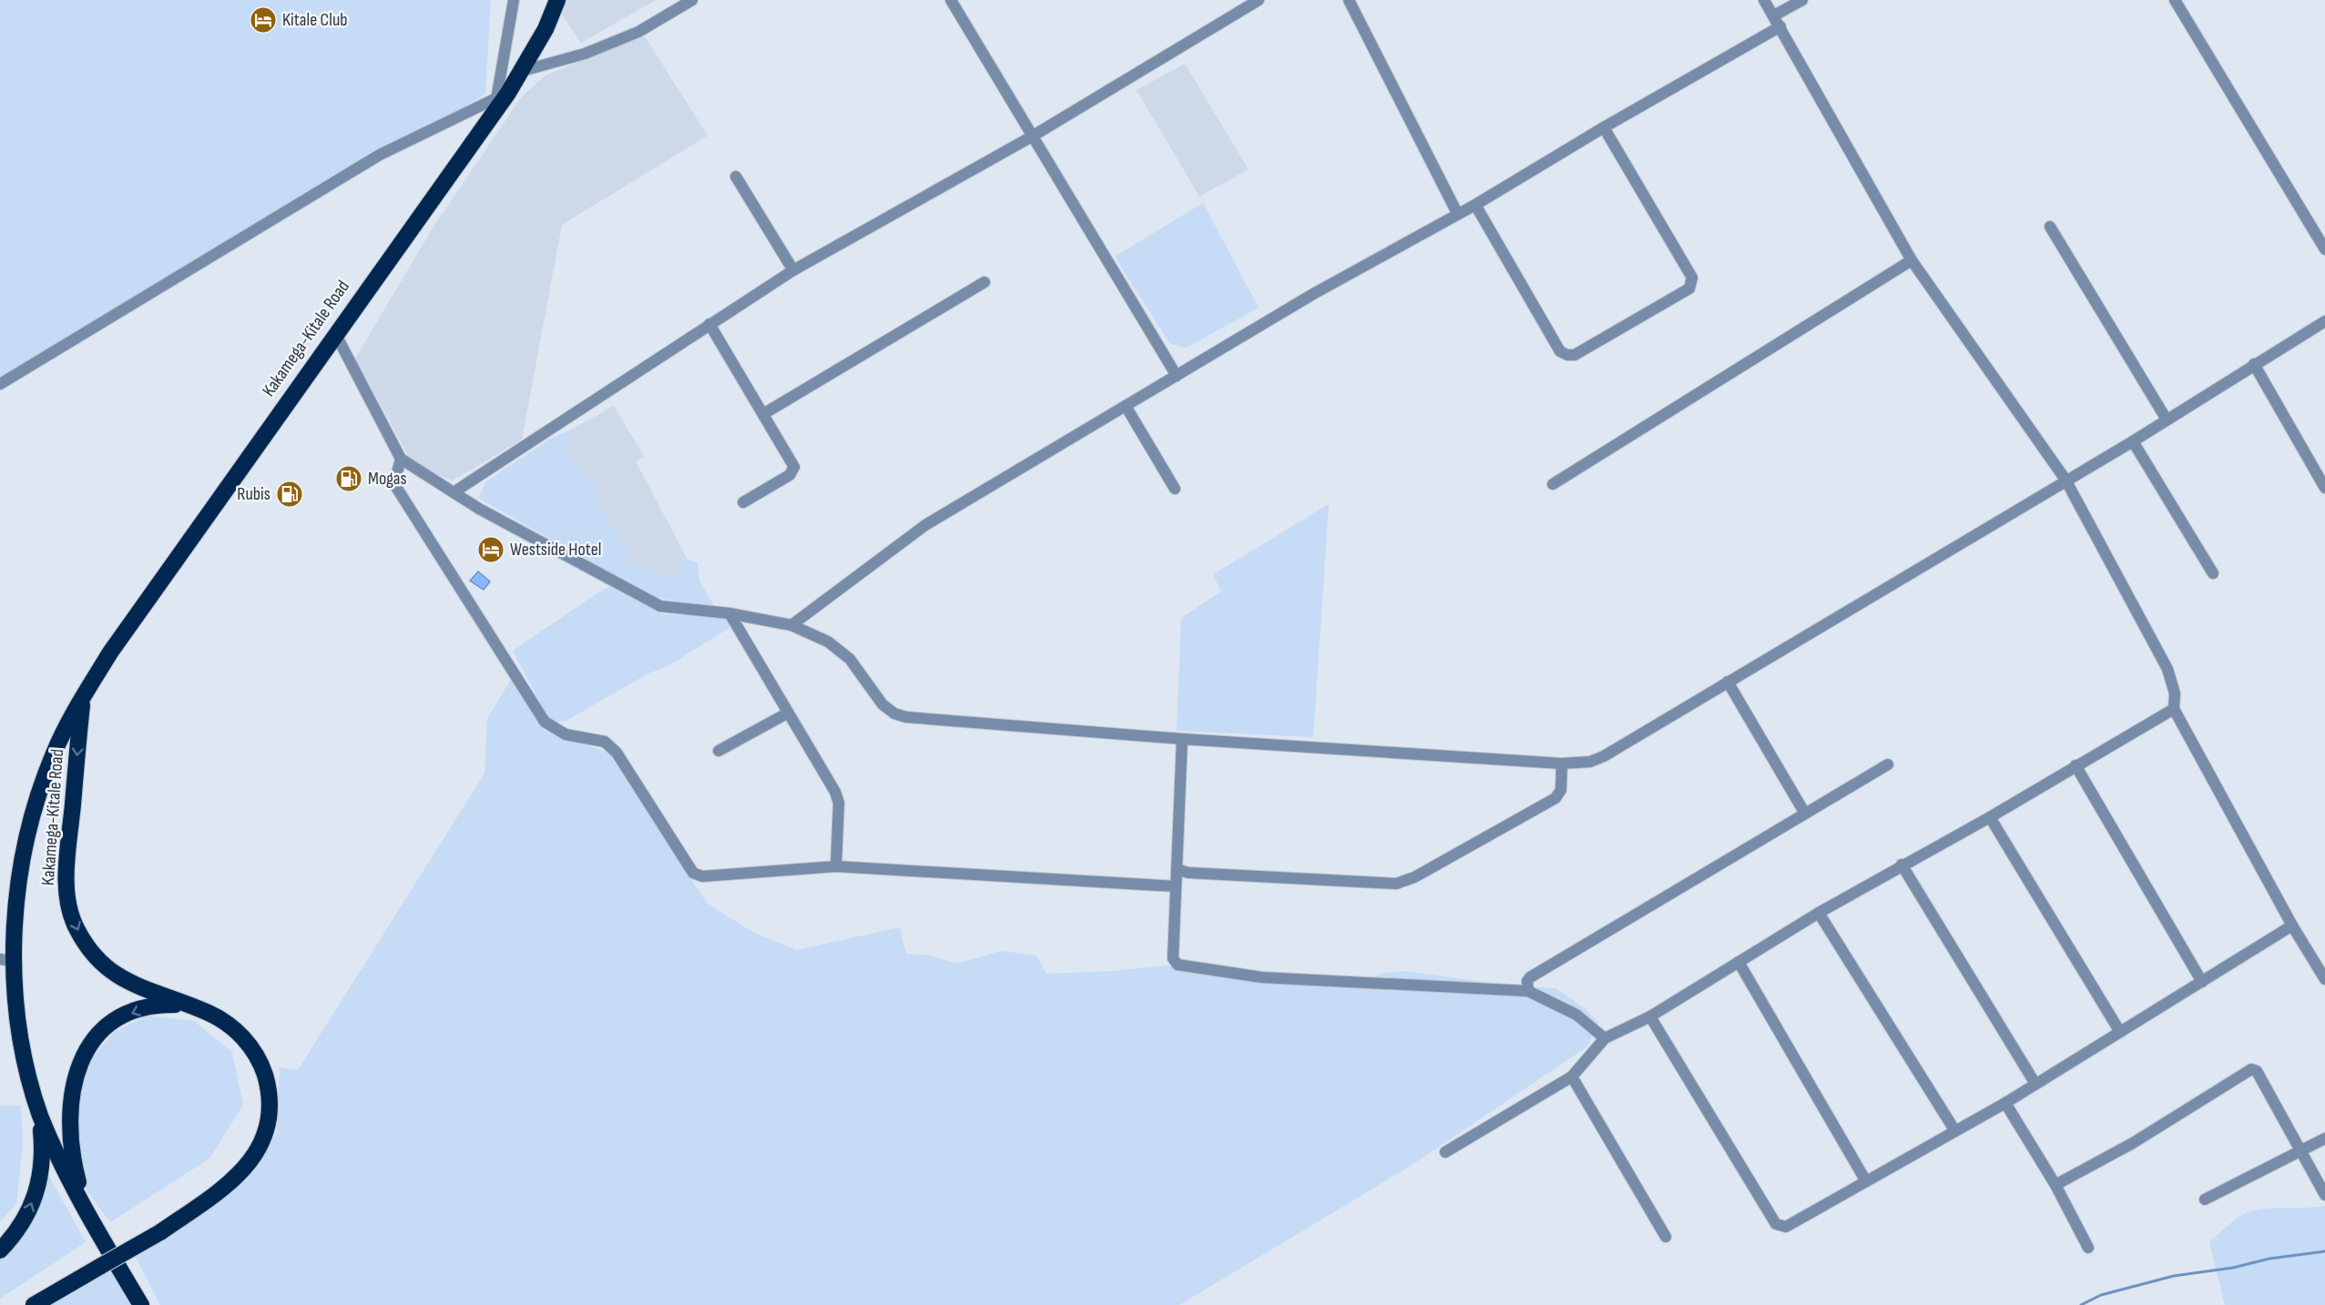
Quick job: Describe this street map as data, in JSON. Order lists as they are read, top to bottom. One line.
{"streets":{"highway":["Kakamega-Kitale Road"]},"places":{"hotel":["Kitale Club","Westside Hotel"],"fuel station":["Mogas","Rubis"]}}
